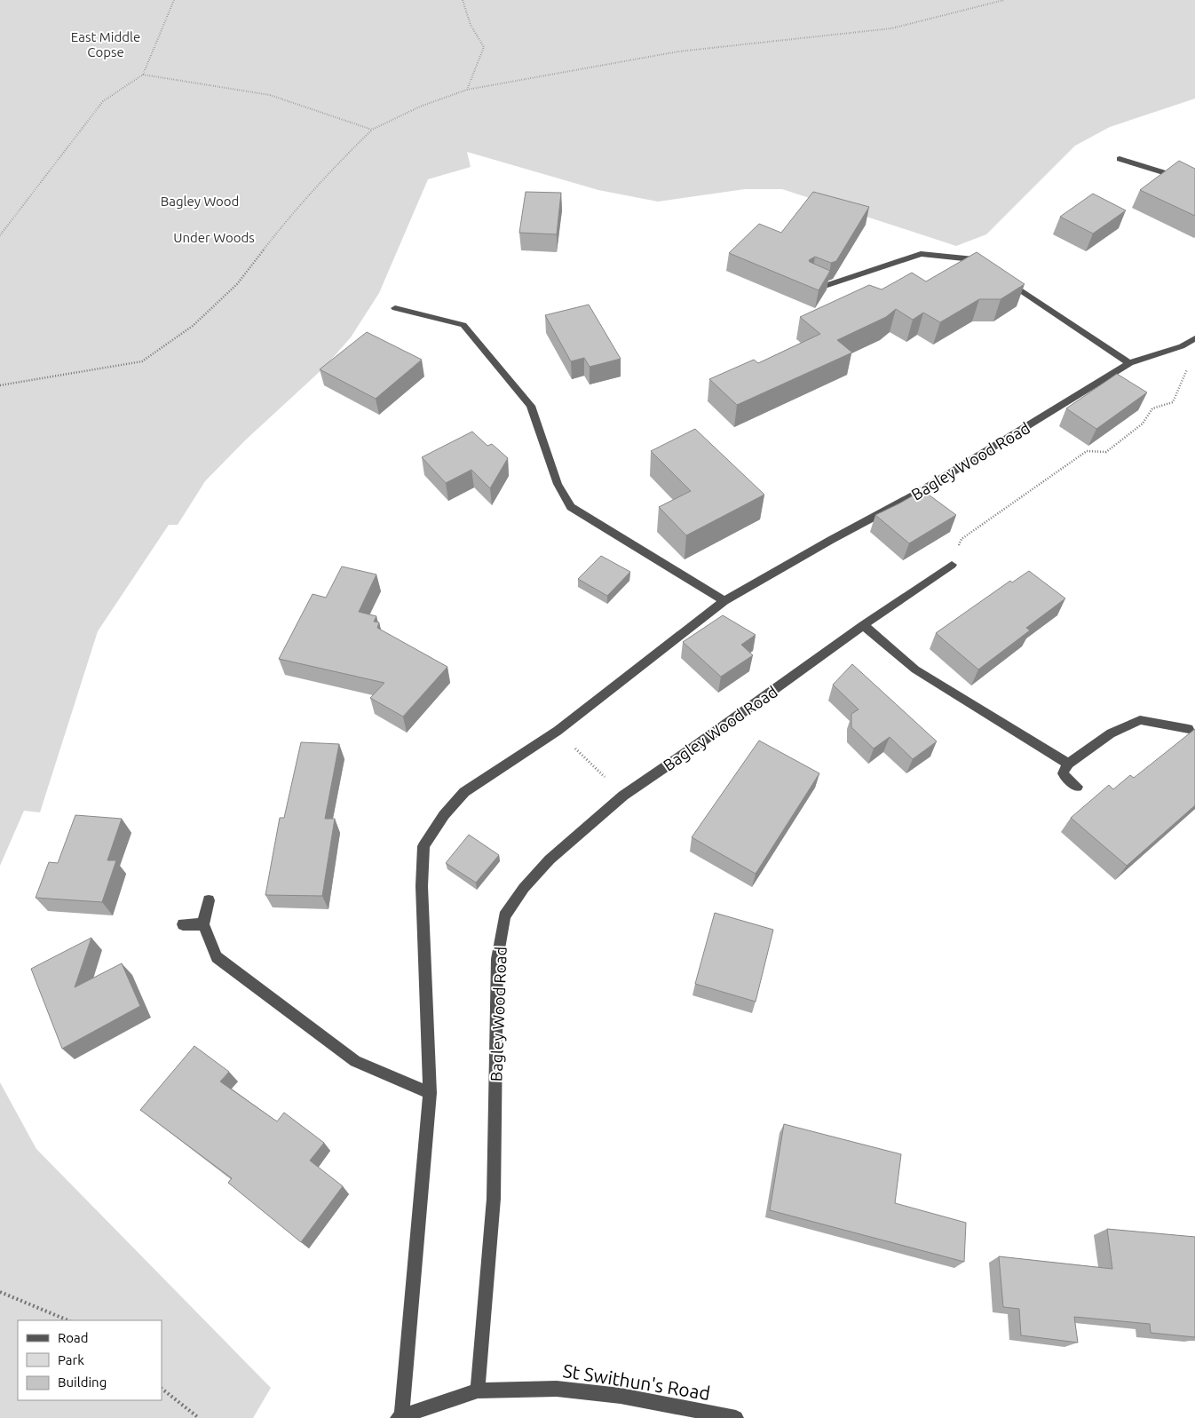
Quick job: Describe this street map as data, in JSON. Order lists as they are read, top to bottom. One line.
{"streets":{"street":["Bagley Wood Road","St Swithun's Road"]},"crossings":[["Bagley Wood Road","St Swithun's Road"]],"parks":["East Middle Copse","Bagley Wood","Under Woods"],"legend":["Road","Park","Building"]}
